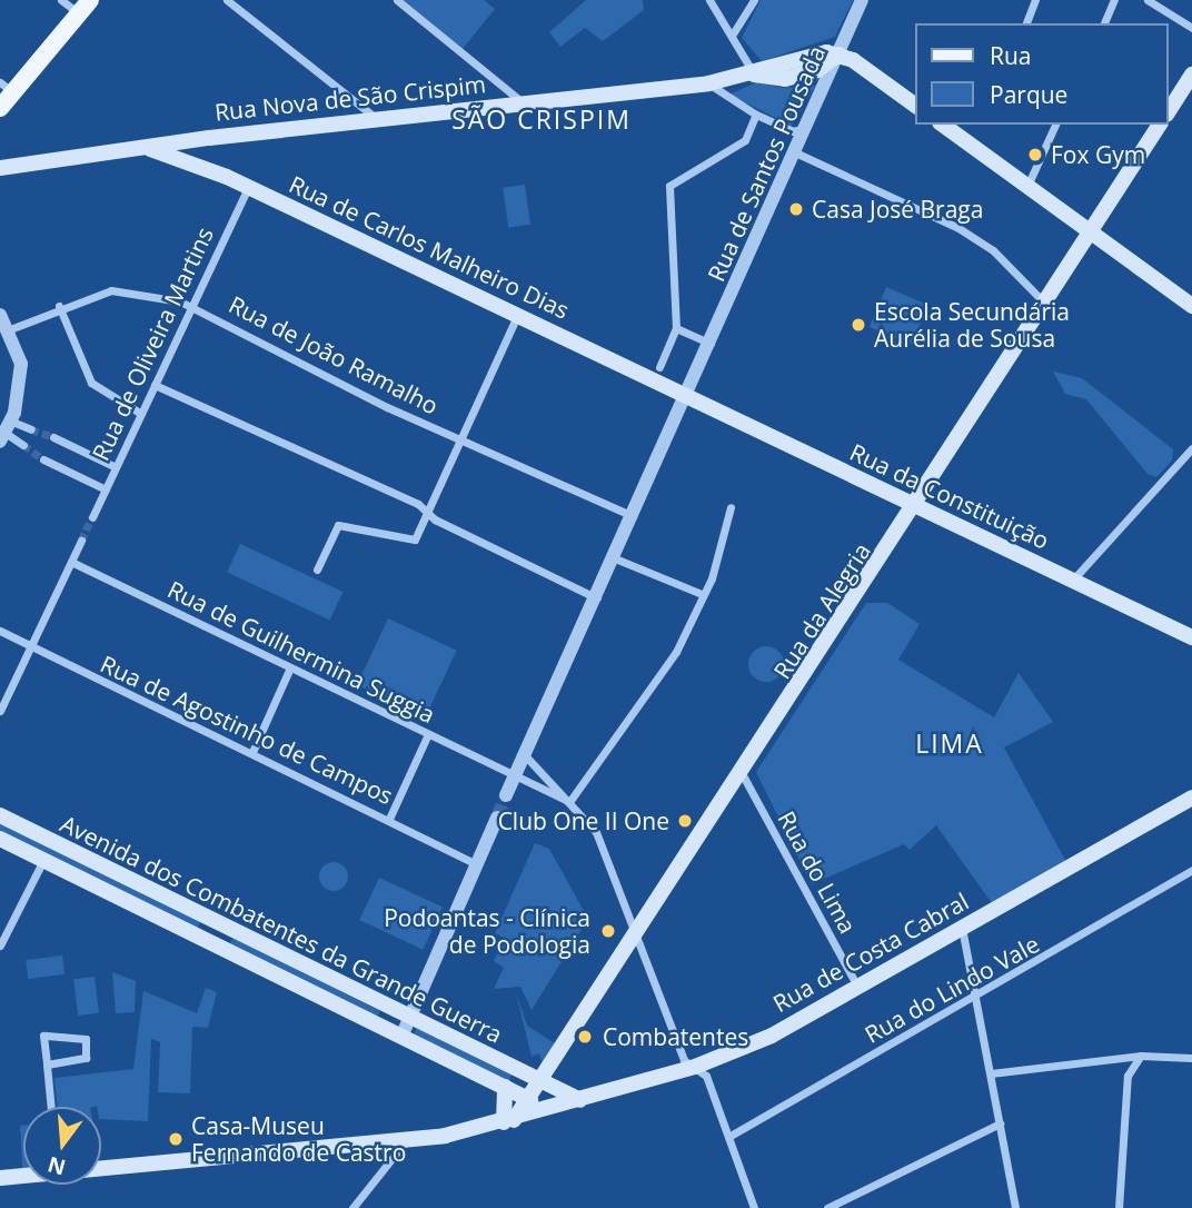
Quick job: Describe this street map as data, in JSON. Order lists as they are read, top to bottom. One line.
{"streets":{"main road":["Rua Nova de São Crispim","Rua de Carlos Malheiro Dias","Rua da Constituição","Rua da Alegria","Avenida dos Combatentes da Grande Guerra","Rua de Costa Cabral"],"street":["Rua de Santos Pousada","Rua de Oliveira Martins","Rua de João Ramalho","Rua de Guilhermina Suggia","Rua de Agostinho de Campos","Rua do Lima","Rua do Lindo Vale"]},"crossings":[["Rua Nova de São Crispim","Rua de Santos Pousada"],["Rua Nova de São Crispim","Rua de Carlos Malheiro Dias"],["Rua de Santos Pousada","Rua de Carlos Malheiro Dias"],["Rua de Santos Pousada","Rua de João Ramalho"],["Rua de Santos Pousada","Rua da Constituição"],["Rua de Santos Pousada","Rua de Guilhermina Suggia"],["Rua de Carlos Malheiro Dias","Rua de Oliveira Martins"],["Rua de Carlos Malheiro Dias","Rua da Constituição"],["Rua de Oliveira Martins","Rua de João Ramalho"],["Rua da Constituição","Rua da Alegria"],["Rua da Alegria","Rua do Lima"],["Rua da Alegria","Avenida dos Combatentes da Grande Guerra"],["Rua da Alegria","Rua de Costa Cabral"],["Rua do Lima","Rua de Costa Cabral"],["Avenida dos Combatentes da Grande Guerra","Rua de Costa Cabral"]],"districts":["SÃO CRISPIM","LIMA"],"places":["Fox Gym","Casa José Braga","Escola Secundária Aurélia de Sousa","Club One II One","Podoantas - Clínica de Podologia","Combatentes","Casa-Museu Fernando de Castro"],"legend":["Rua","Parque"],"north":"bottom"}
